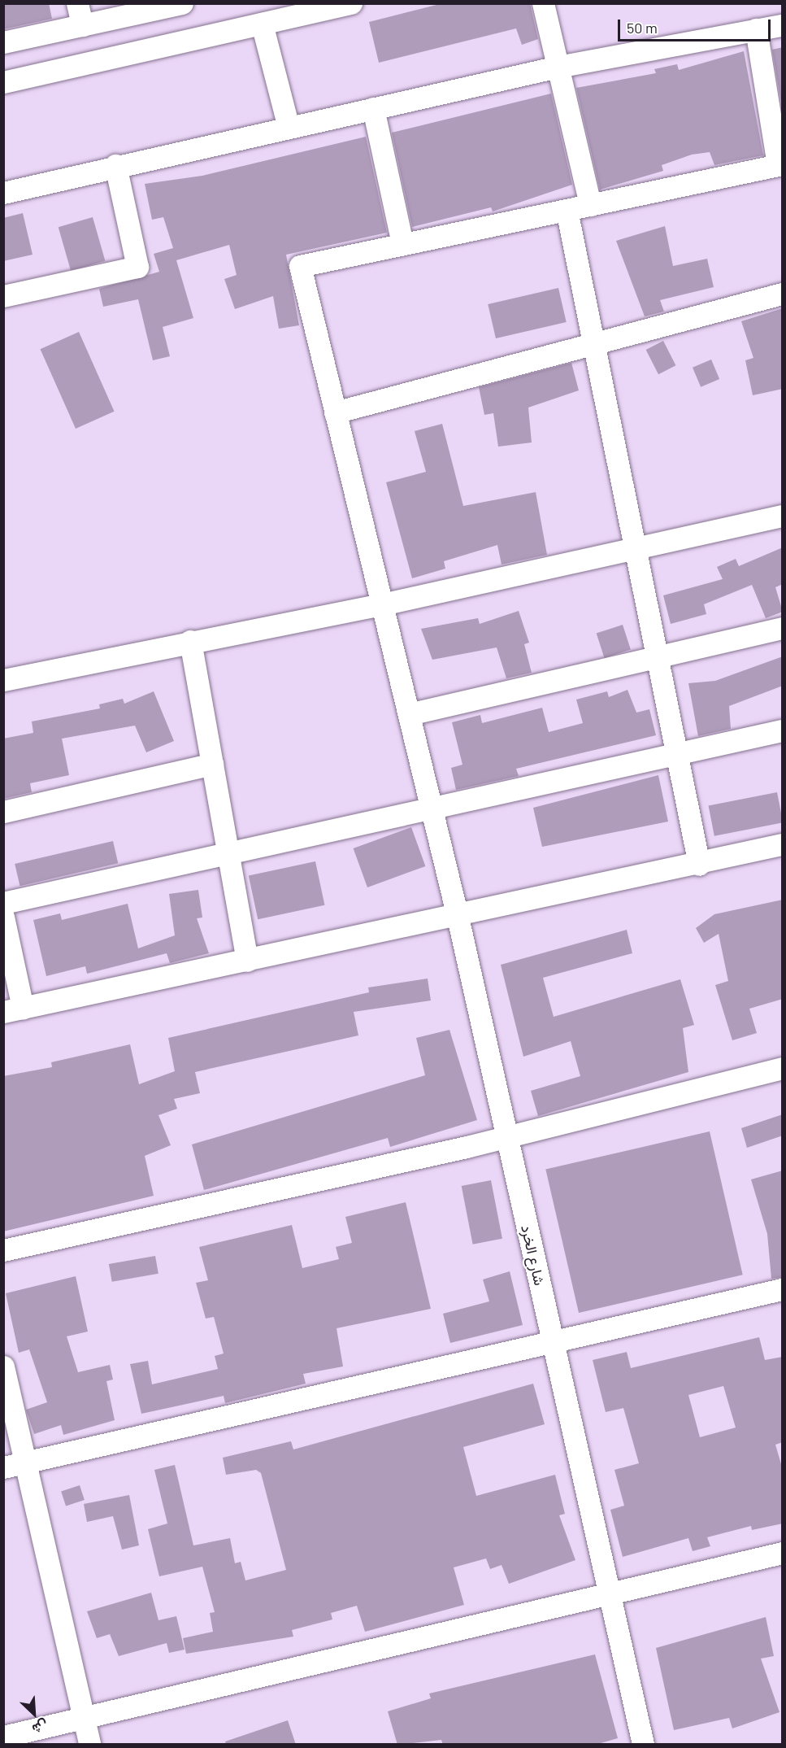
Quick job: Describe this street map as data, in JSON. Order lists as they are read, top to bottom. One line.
{"streets":{"street":["شارع الخرد"]},"scale_bar":"50 m","north":"bottom right"}
